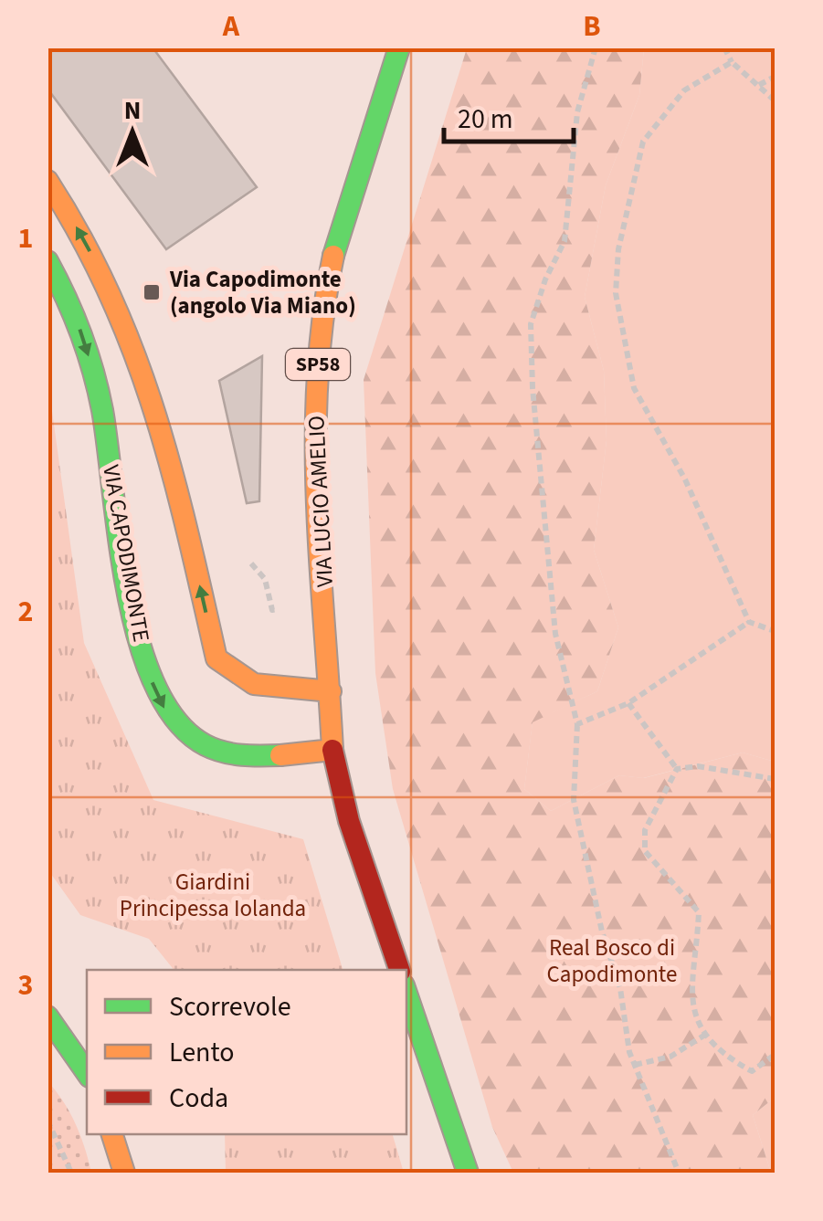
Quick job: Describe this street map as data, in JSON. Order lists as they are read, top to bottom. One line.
{"streets":{"main road":["SP58","VIA LUCIO AMELIO","VIA CAPODIMONTE"]},"crossings":[["SP58","VIA LUCIO AMELIO"],["SP58","VIA CAPODIMONTE"]],"parks":["Giardini Principessa Iolanda","Real Bosco di Capodimonte"],"places":{"transit":["Via Capodimonte (angolo Via Miano)"]},"legend":["Scorrevole","Lento","Coda"],"scale_bar":"20 m","north":"top","grid":{"columns":["A","B"],"rows":["1","2","3"]}}
